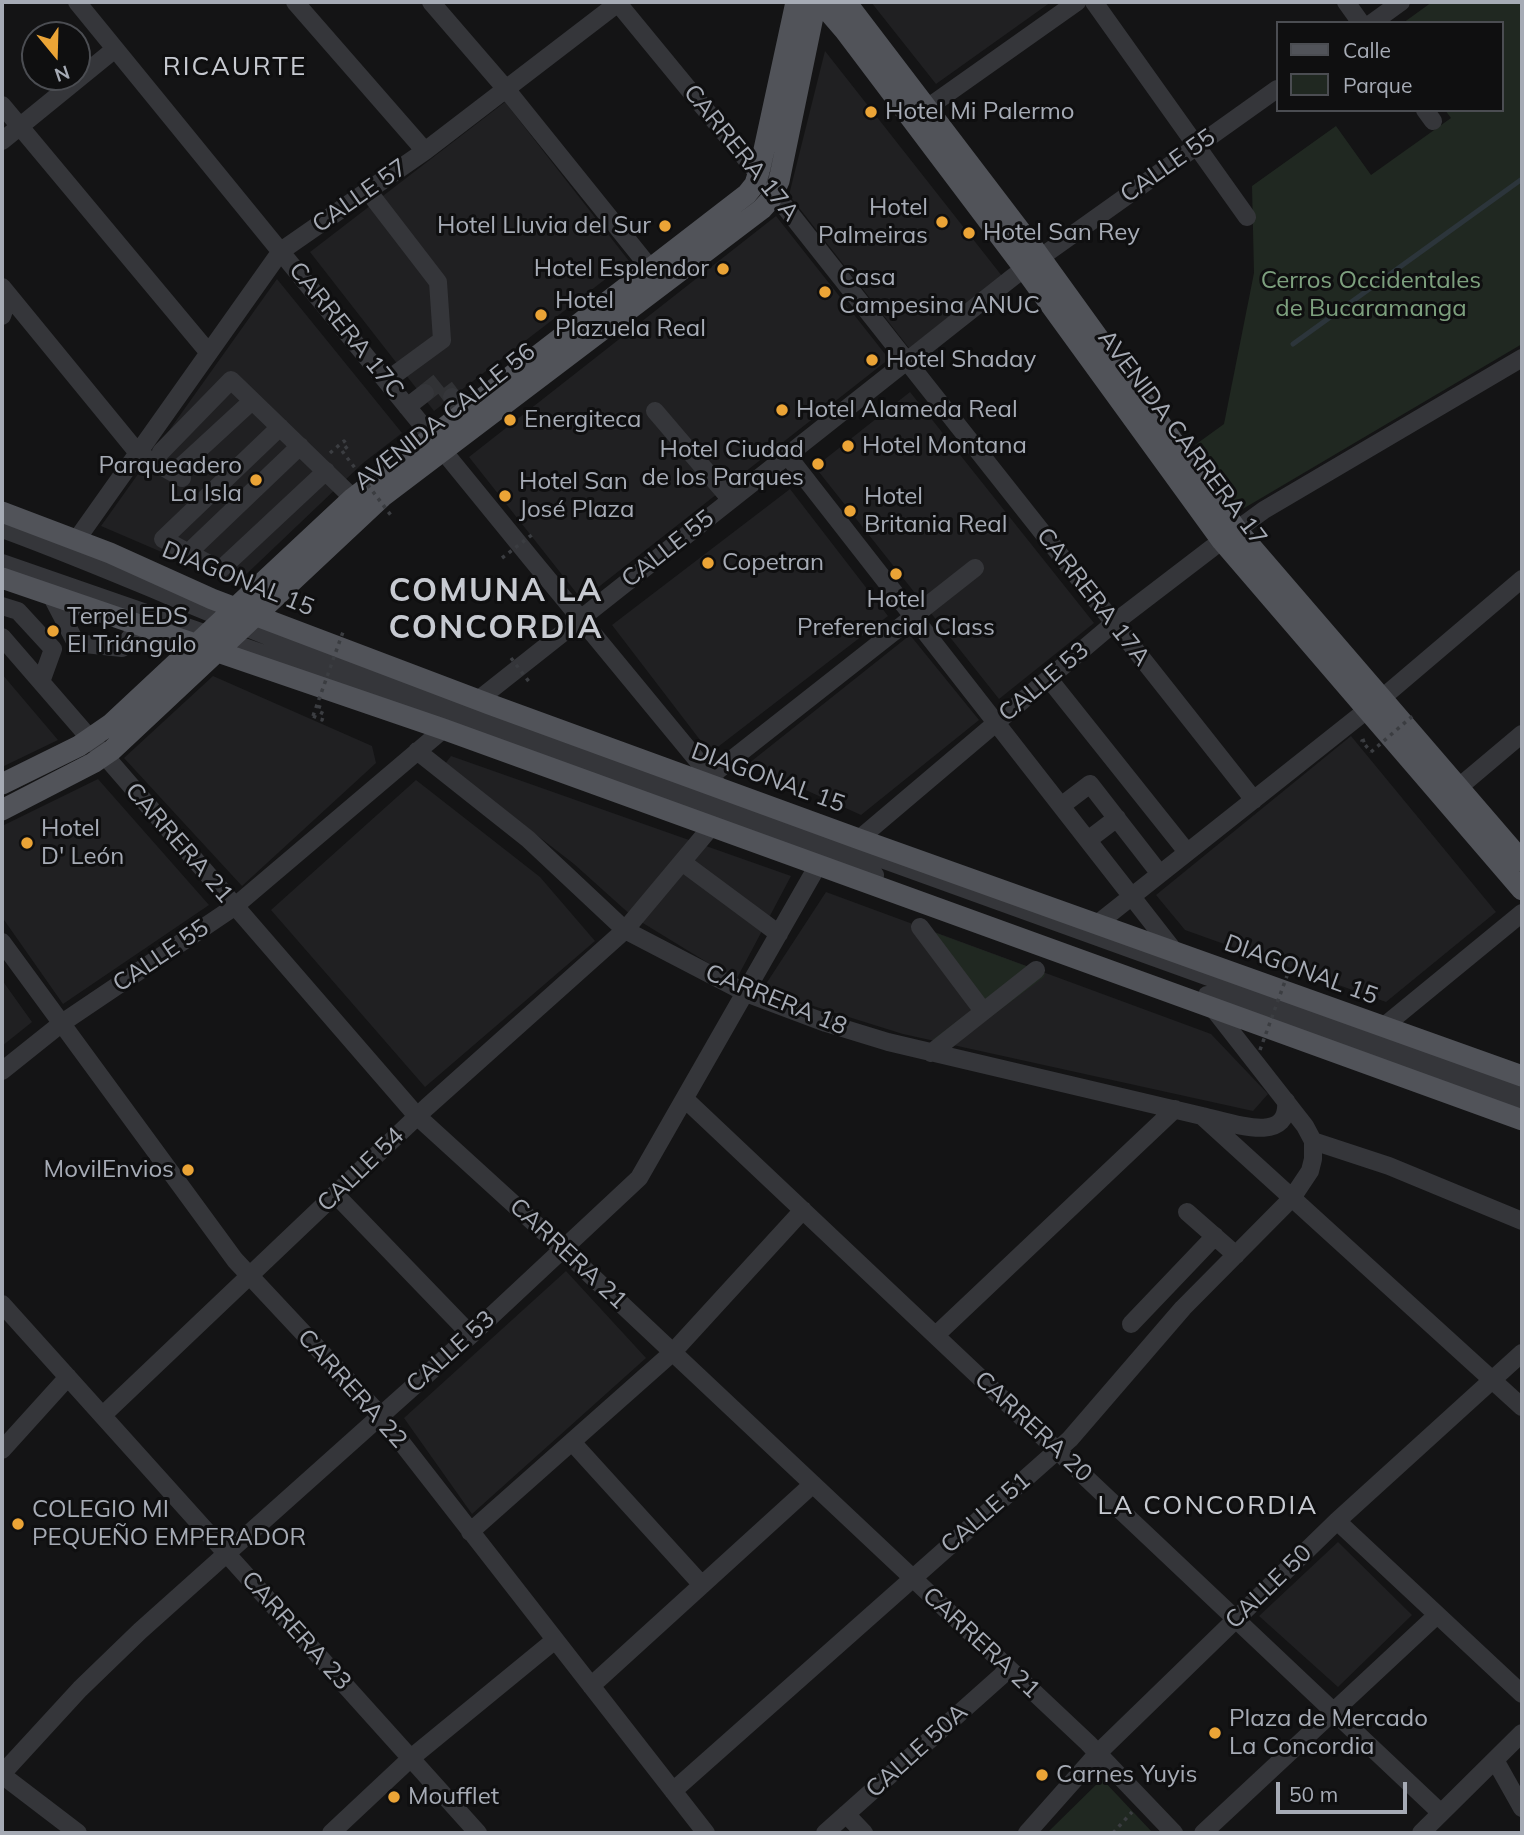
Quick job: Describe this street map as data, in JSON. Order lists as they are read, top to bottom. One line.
{"streets":{"main road":["AVENIDA CALLE 56","AVENIDA CARRERA 17","DIAGONAL 15"],"street":["CARRERA 17A","CALLE 55","CALLE 57","CARRERA 17C","CALLE 53","CARRERA 21","CARRERA 18","CALLE 54","CARRERA 22","CARRERA 20","CALLE 51","CALLE 50","CARRERA 23","CALLE 50A"]},"crossings":[["CARRERA 17A","CALLE 55"],["CARRERA 17A","CALLE 57"],["CARRERA 17A","AVENIDA CALLE 56"],["CARRERA 17A","CALLE 53"],["CALLE 55","CARRERA 17C"],["CALLE 55","AVENIDA CARRERA 17"],["CALLE 55","DIAGONAL 15"],["CALLE 55","CARRERA 21"],["CALLE 55","CARRERA 18"],["CALLE 55","CARRERA 22"],["CALLE 57","CARRERA 17C"],["CALLE 57","DIAGONAL 15"],["CARRERA 17C","AVENIDA CALLE 56"],["CARRERA 17C","DIAGONAL 15"],["AVENIDA CALLE 56","AVENIDA CARRERA 17"],["AVENIDA CALLE 56","DIAGONAL 15"],["AVENIDA CALLE 56","CARRERA 21"],["AVENIDA CARRERA 17","CALLE 53"],["DIAGONAL 15","CALLE 53"],["DIAGONAL 15","CALLE 54"],["CALLE 53","CARRERA 21"],["CALLE 53","CARRERA 18"],["CALLE 53","CARRERA 22"],["CALLE 53","CARRERA 20"],["CALLE 53","CARRERA 23"],["CARRERA 21","CALLE 54"],["CARRERA 21","CALLE 51"],["CARRERA 21","CALLE 50"],["CARRERA 21","CALLE 50A"],["CARRERA 18","CALLE 54"],["CARRERA 18","CALLE 51"],["CARRERA 18","CALLE 50"],["CALLE 54","CARRERA 22"],["CALLE 54","CARRERA 23"],["CARRERA 22","CALLE 51"],["CARRERA 20","CALLE 51"],["CARRERA 20","CALLE 50"]],"districts":["RICAURTE","COMUNA LA CONCORDIA","LA CONCORDIA"],"parks":["Cerros Occidentales de Bucaramanga"],"places":["Hotel Mi Palermo","Hotel Palmeiras","Hotel Lluvia del Sur","Hotel San Rey","Hotel Esplendor","Casa Campesina ANUC","Hotel Plazuela Real","Hotel Shaday","Hotel Alameda Real","Energiteca","Hotel Montana","Hotel Ciudad de los Parques","Parqueadero La Isla","Hotel San José Plaza","Hotel Britania Real","Copetran","Hotel Preferencial Class","Terpel EDS El Triángulo","Hotel D' León","MovilEnvios","COLEGIO MI PEQUEÑO EMPERADOR","Plaza de Mercado La Concordia","Carnes Yuyis","Moufflet"],"legend":["Calle","Parque"],"scale_bar":"50 m","north":"bottom"}
